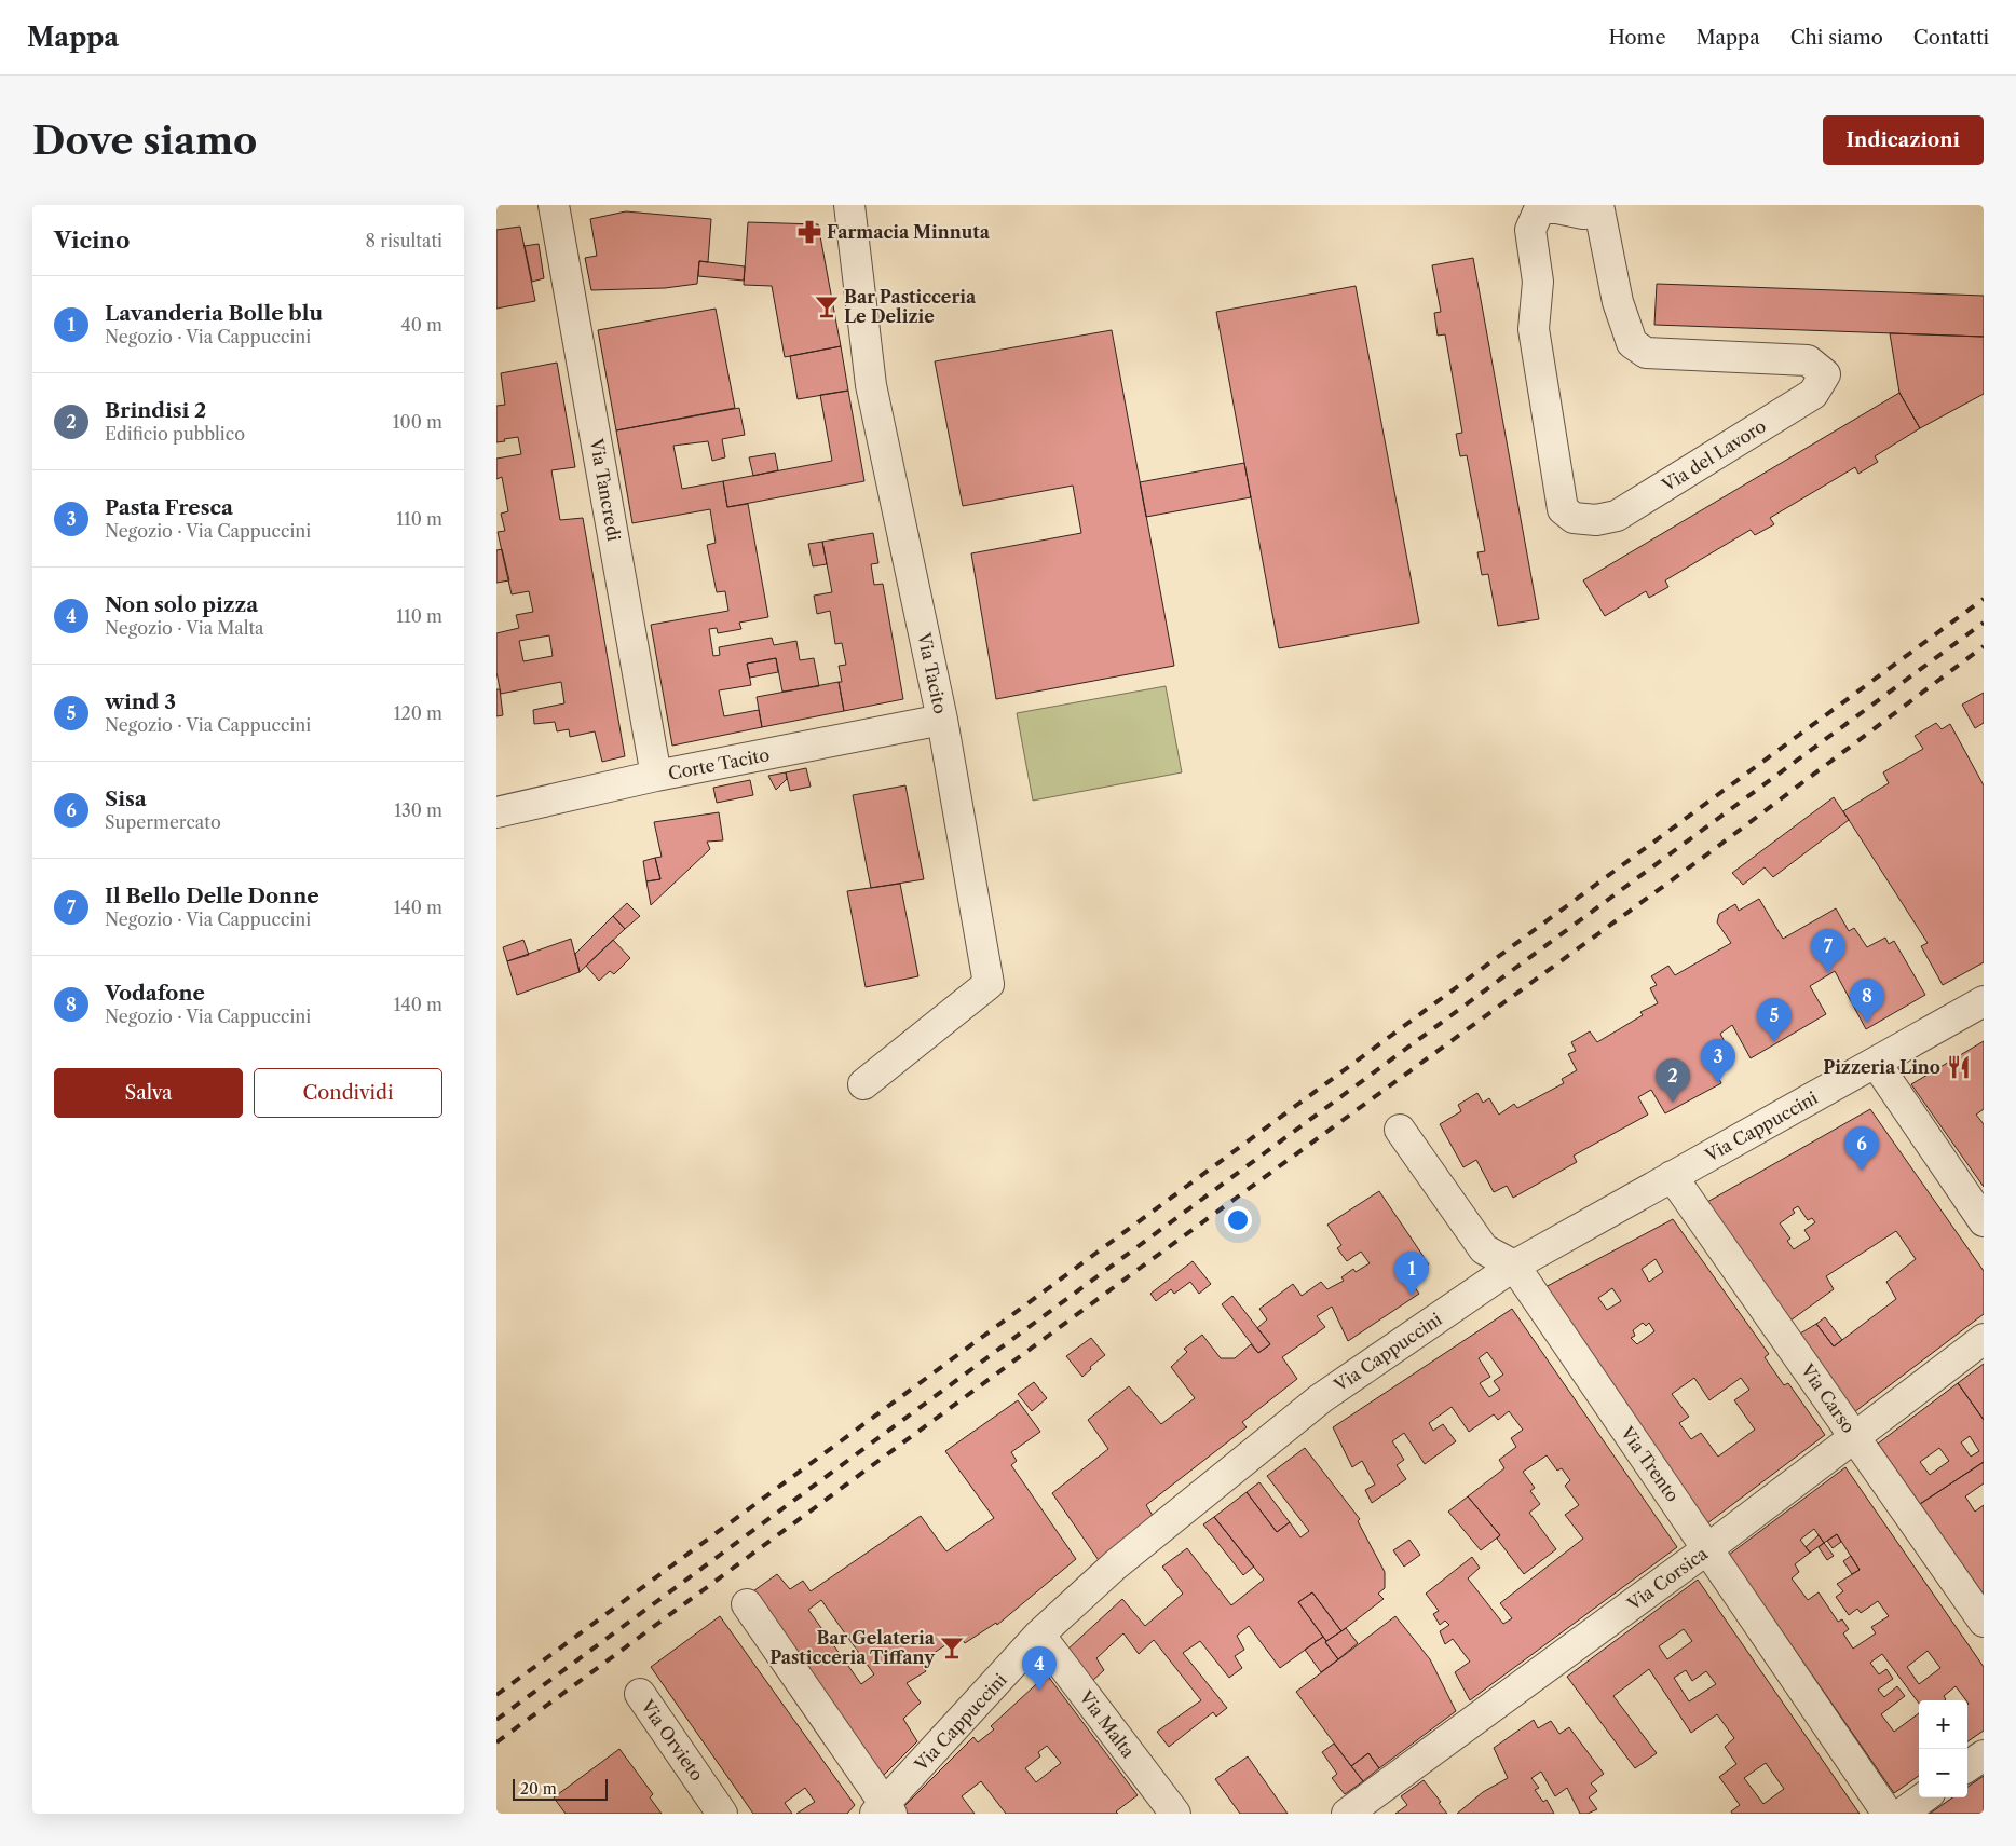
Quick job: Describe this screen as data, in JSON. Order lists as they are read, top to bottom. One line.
{"streets":{"street":["Via del Lavoro","Via Tancredi","Via Tacito","Corte Tacito","Via Cappuccini","Via Carso","Via Trento","Via Corsica","Via Malta","Via Orvieto"]},"crossings":[["Via Tancredi","Corte Tacito"],["Via Tacito","Corte Tacito"],["Via Cappuccini","Via Carso"],["Via Cappuccini","Via Trento"],["Via Cappuccini","Via Malta"],["Via Carso","Via Corsica"],["Via Trento","Via Corsica"]],"places":{"pharmacy":["Farmacia Minnuta"],"bar":["Bar Pasticceria Le Delizie","Bar Gelateria Pasticceria Tiffany"],"restaurant":["Pizzeria Lino"]},"scale_bar":"20 m","page":{"header":"Mappa","nav":["Home","Mappa","Chi siamo","Contatti"],"buttons":["Indicazioni",["Salva","Condividi"]],"title":"Dove siamo","heading":["Vicino","8 risultati"],"list":[{"mark":"1","name":"Lavanderia Bolle blu","note":"Negozio · Via Cappuccini","value":"40 m"},{"mark":"2","name":"Brindisi 2","note":"Edificio pubblico","value":"100 m"},{"mark":"3","name":"Pasta Fresca","note":"Negozio · Via Cappuccini","value":"110 m"},{"mark":"4","name":"Non solo pizza","note":"Negozio · Via Malta","value":"110 m"},{"mark":"5","name":"wind 3","note":"Negozio · Via Cappuccini","value":"120 m"},{"mark":"6","name":"Sisa","note":"Supermercato","value":"130 m"},{"mark":"7","name":"Il Bello Delle Donne","note":"Negozio · Via Cappuccini","value":"140 m"},{"mark":"8","name":"Vodafone","note":"Negozio · Via Cappuccini","value":"140 m"}],"pins":["7","8","5","3","2","6","1","4"],"map_buttons":["+","−"],"scale":"20 m"}}
